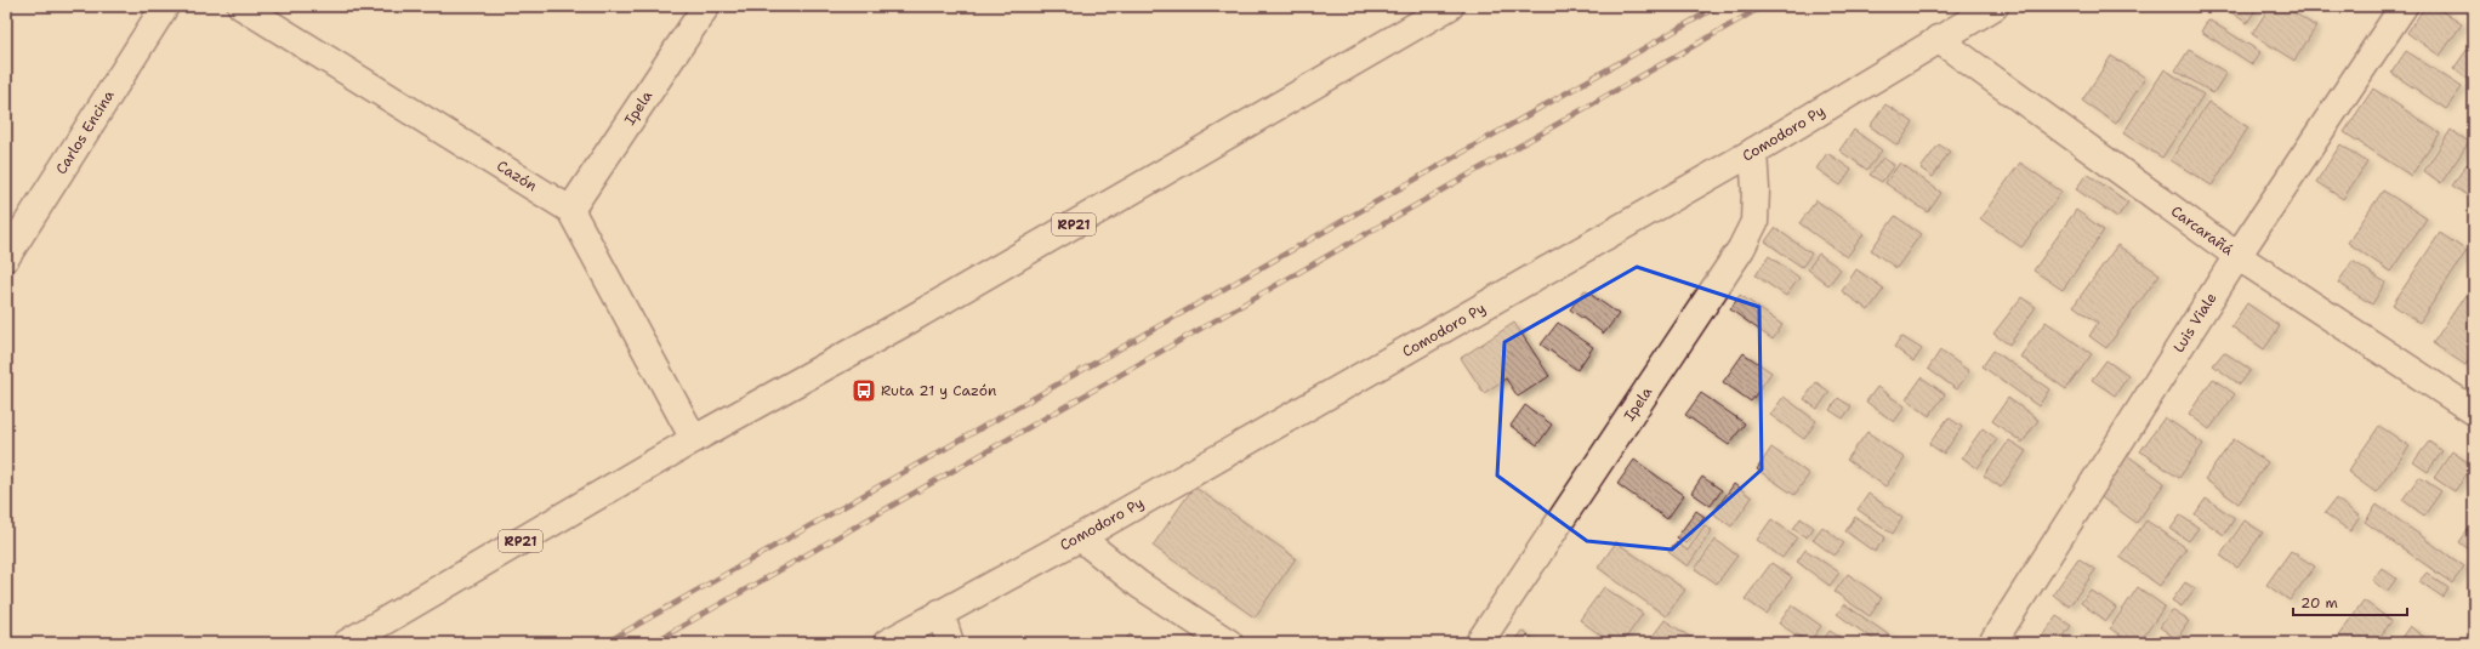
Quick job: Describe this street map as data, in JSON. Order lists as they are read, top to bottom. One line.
{"streets":{"street":["Ipela","Carlos Encina","Comodoro Py","Cazón","RP21","Carcarañá","Luis Viale"]},"crossings":[["Ipela","Comodoro Py"],["Ipela","Cazón"],["Comodoro Py","Carcarañá"],["Cazón","RP21"],["Carcarañá","Luis Viale"]],"places":{"bus stop":["Ruta 21 y Cazón"]},"scale_bar":"20 m"}
